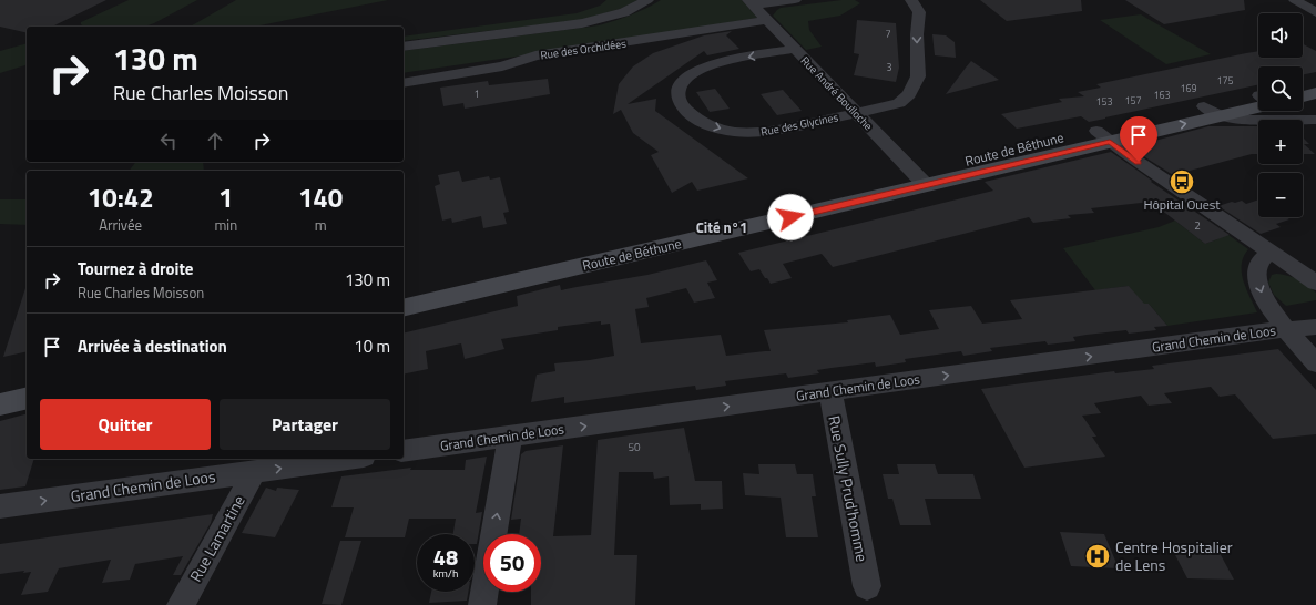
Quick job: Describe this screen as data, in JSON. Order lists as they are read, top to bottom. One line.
{"streets":{"main road":["Route de Béthune"],"street":["Rue des Orchidées","Rue André Boulloche","Rue des Glycines","Grand Chemin de Loos","Rue Sully Prud'homme","Rue Lamartine"]},"crossings":[["Rue des Orchidées","Rue André Boulloche"],["Rue André Boulloche","Rue des Glycines"],["Rue André Boulloche","Route de Béthune"],["Grand Chemin de Loos","Rue Sully Prud'homme"],["Grand Chemin de Loos","Rue Lamartine"]],"one_way":["Grand Chemin de Loos"],"districts":["Cité n°1"],"places":{"bus stop":["Hôpital Ouest"],"hospital":["Centre Hospitalier de Lens"]},"house_numbers":["7","3","175","169","1","163","157","153","2","50"],"page":{"map_buttons":["+","−"],"turn":["130 m","Rue Charles Moisson"],"eta":["10:42","Arrivée","1","min","140","m"],"list":[{"name":"Tournez à droite","note":"Rue Charles Moisson","value":"130 m"},{"name":"Arrivée à destination","value":"10 m"}],"buttons":["Quitter","Partager"],"speed":"48 km/h","limit":"50"}}
